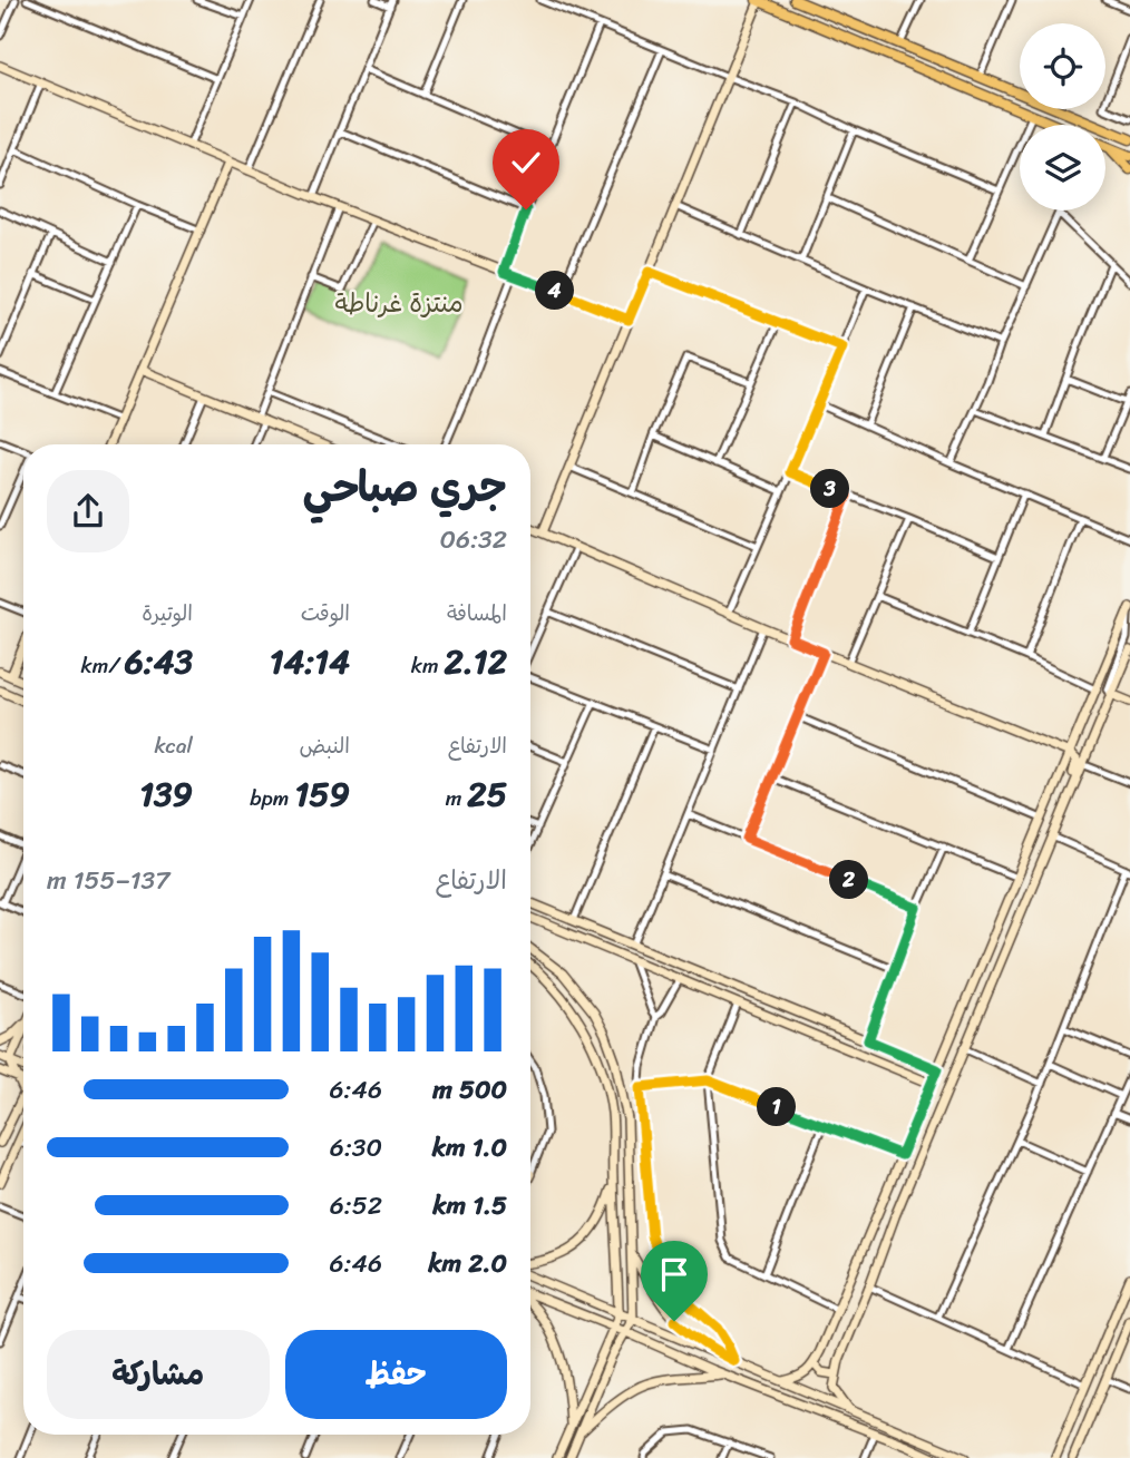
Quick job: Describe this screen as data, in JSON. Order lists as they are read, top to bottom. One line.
{"parks":["منتزة غرناطة"],"page":{"pins":["4","3","2","1"],"heading":["جري صباحي","06:32"],"stats":[["المسافة","2.12 km"],["الوقت","14:14"],["الوتيرة","6:43 /km"],["الارتفاع","25 m"],["النبض","159 bpm"],["kcal","139"]],"chart":["الارتفاع","137–155 m"],"list":[{"name":"500 m","note":"6:46"},{"name":"1.0 km","note":"6:30"},{"name":"1.5 km","note":"6:52"},{"name":"2.0 km","note":"6:46"}],"buttons":["حفظ","مشاركة"]}}
